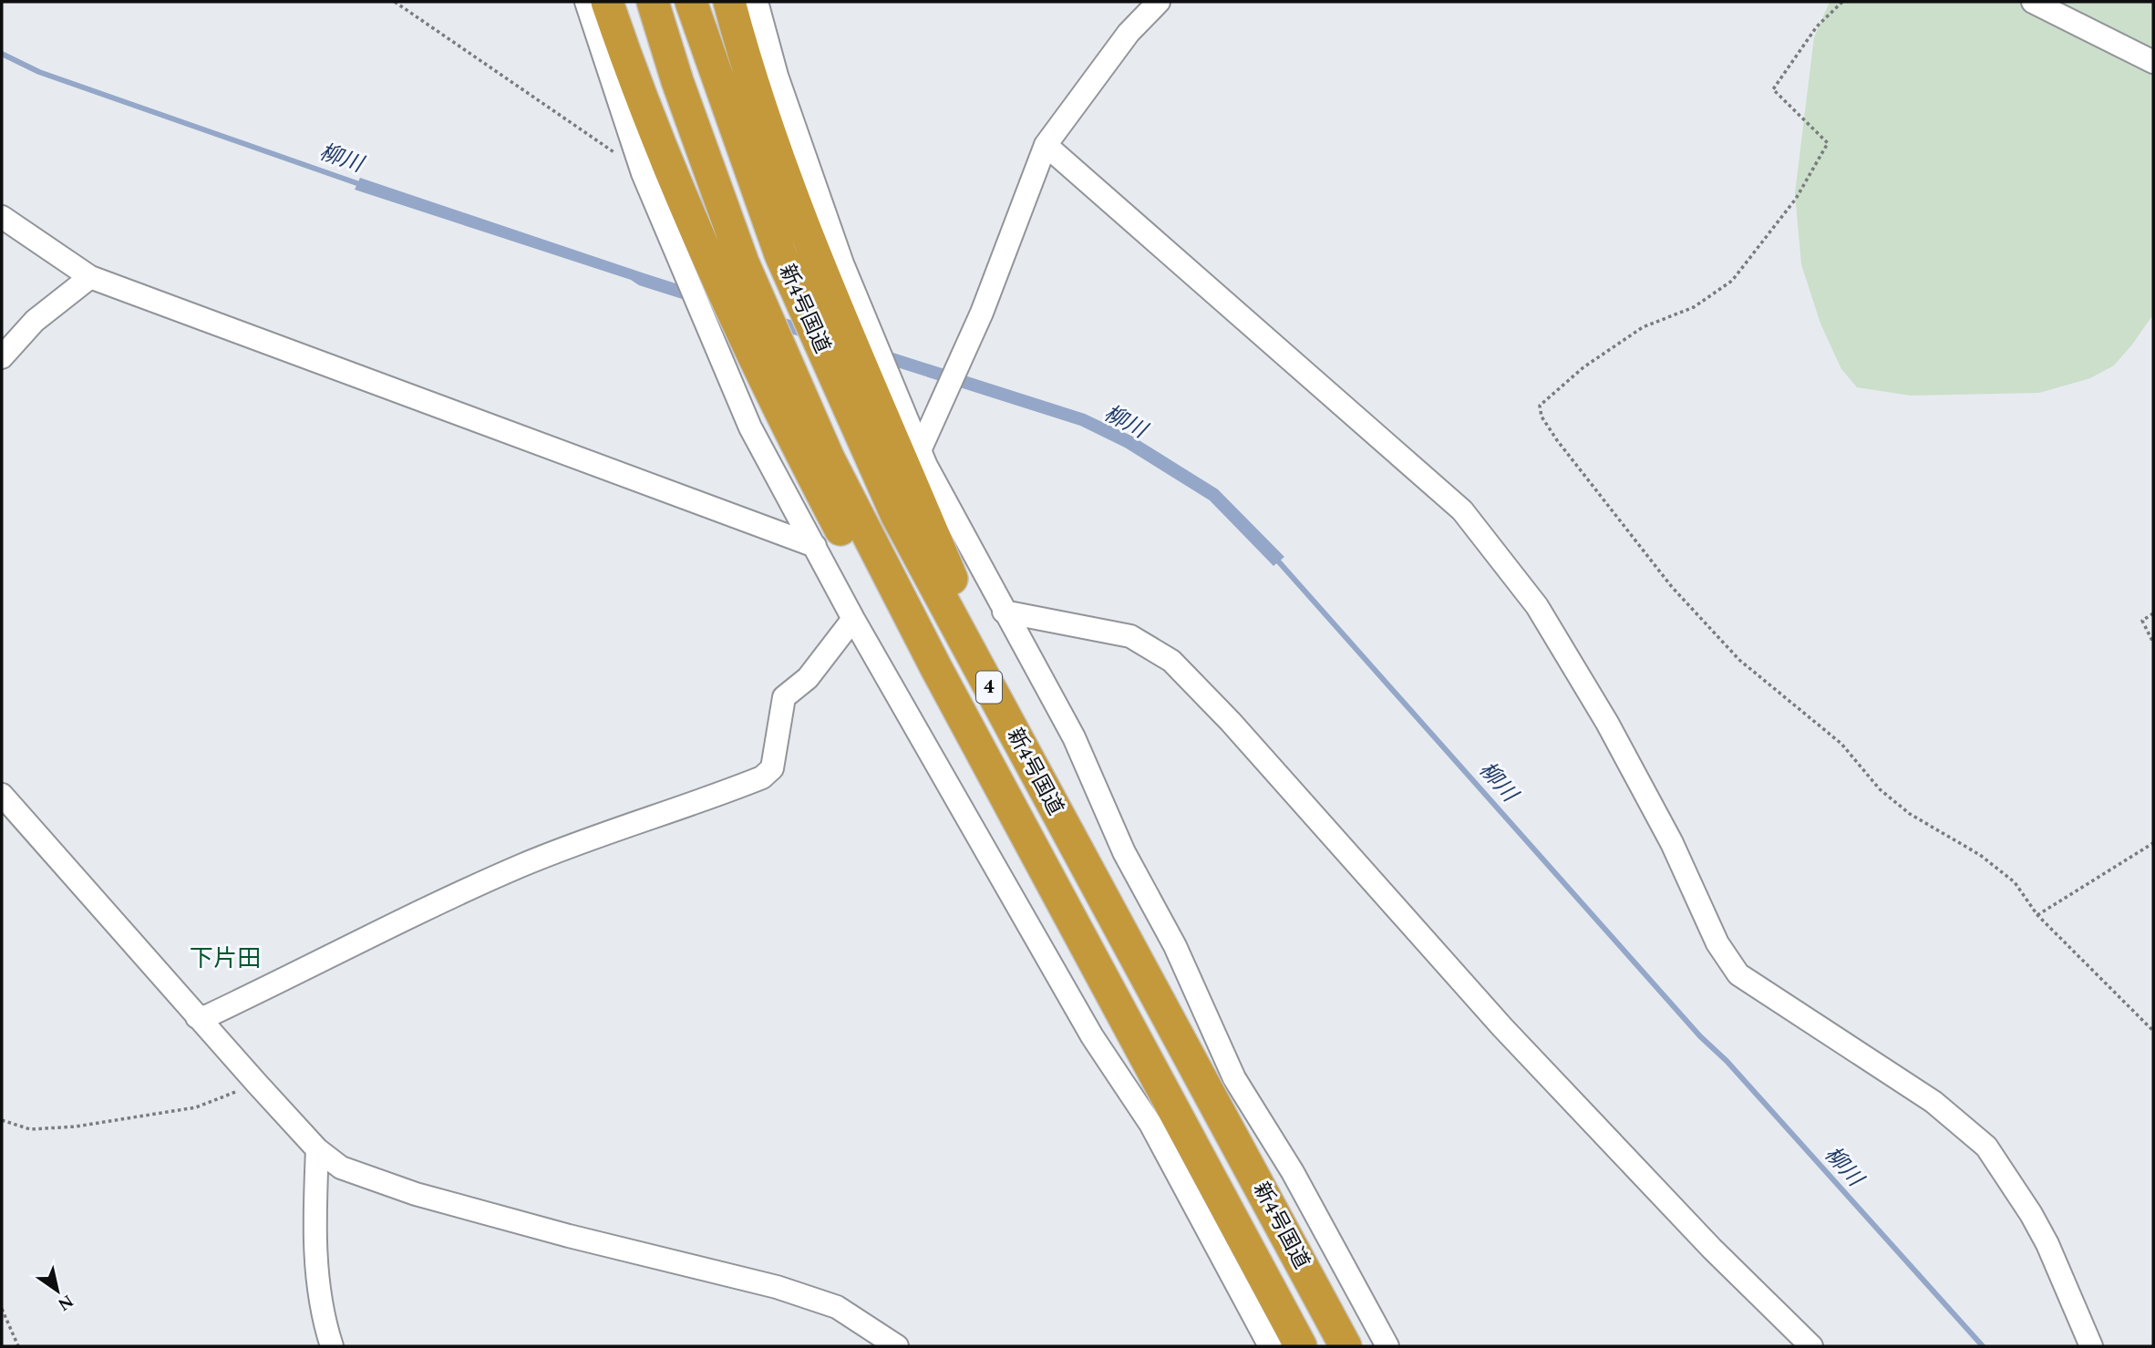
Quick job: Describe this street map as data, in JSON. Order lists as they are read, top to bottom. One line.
{"streets":{"highway":["新4号国道","4"]},"districts":["下片田"],"water":["柳川"],"north":"bottom right"}
